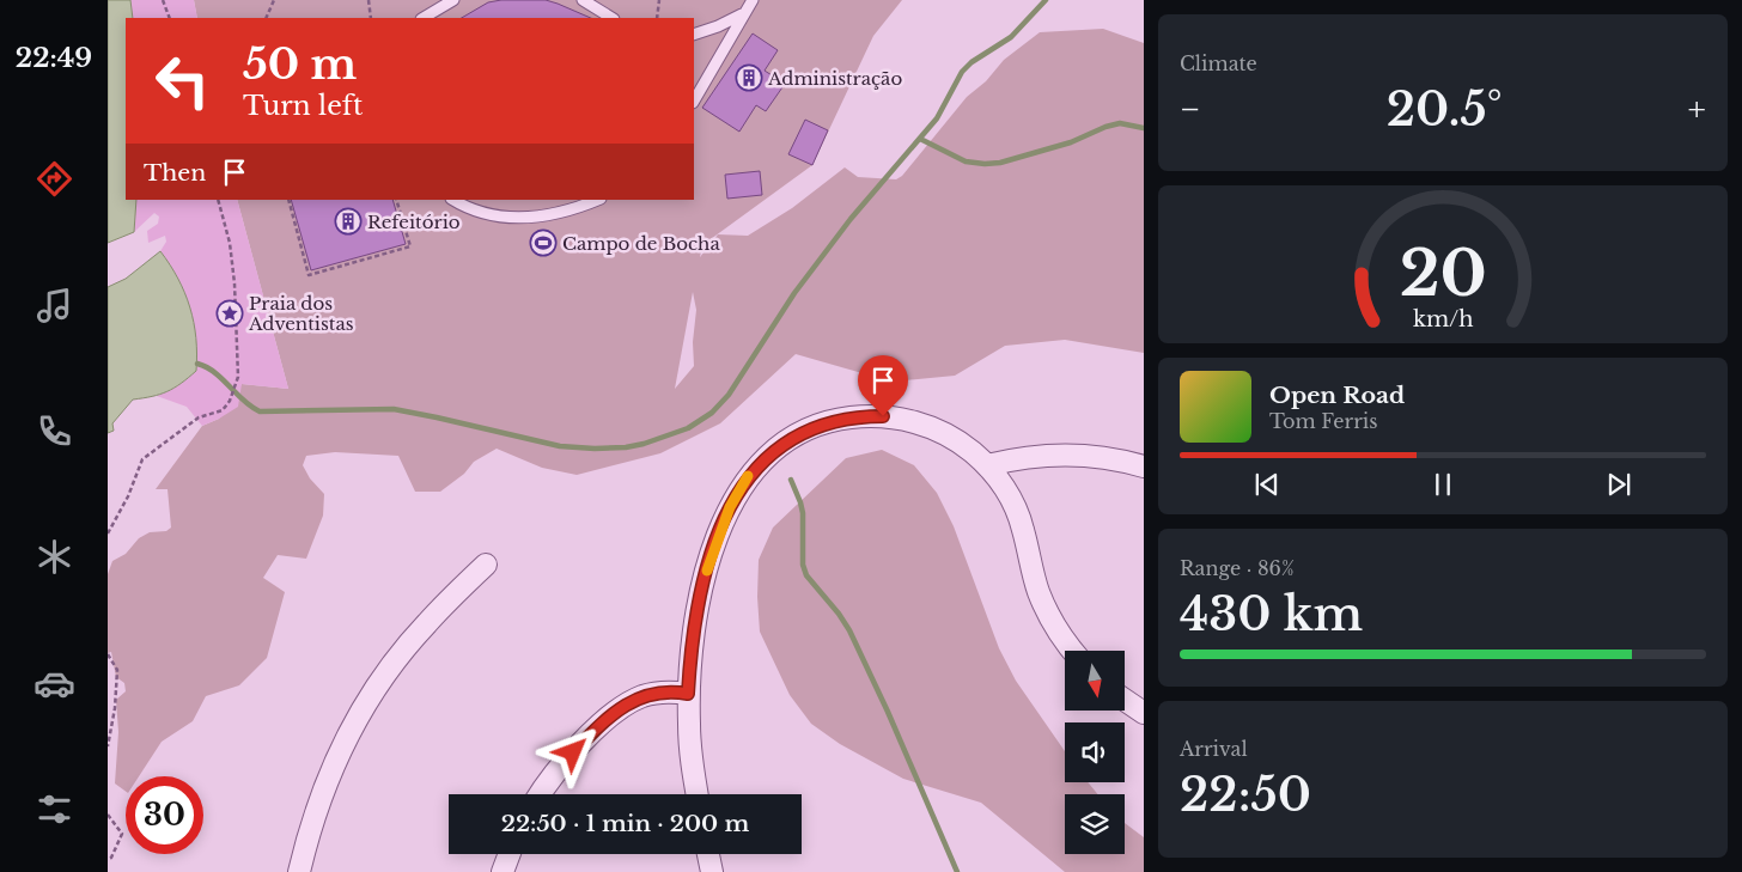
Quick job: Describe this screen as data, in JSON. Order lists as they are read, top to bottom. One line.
{"places":{"building":["Administração","Refeitório"],"sports":["Campo de Bocha"],"place":["Praia dos Adventistas"]},"north":"bottom","page":{"tabs":"22:49","tile":["Climate",["Range · 86%","430 km"],["Arrival","22:50"]],"turn":["50 m","Turn left"],"heat":["−","20.5°","+"],"then":"Then","song":["Open Road","Tom Ferris"],"limit":"30","trip":"22:50 · 1 min · 200 m","gauge":["20","km/h"]}}
